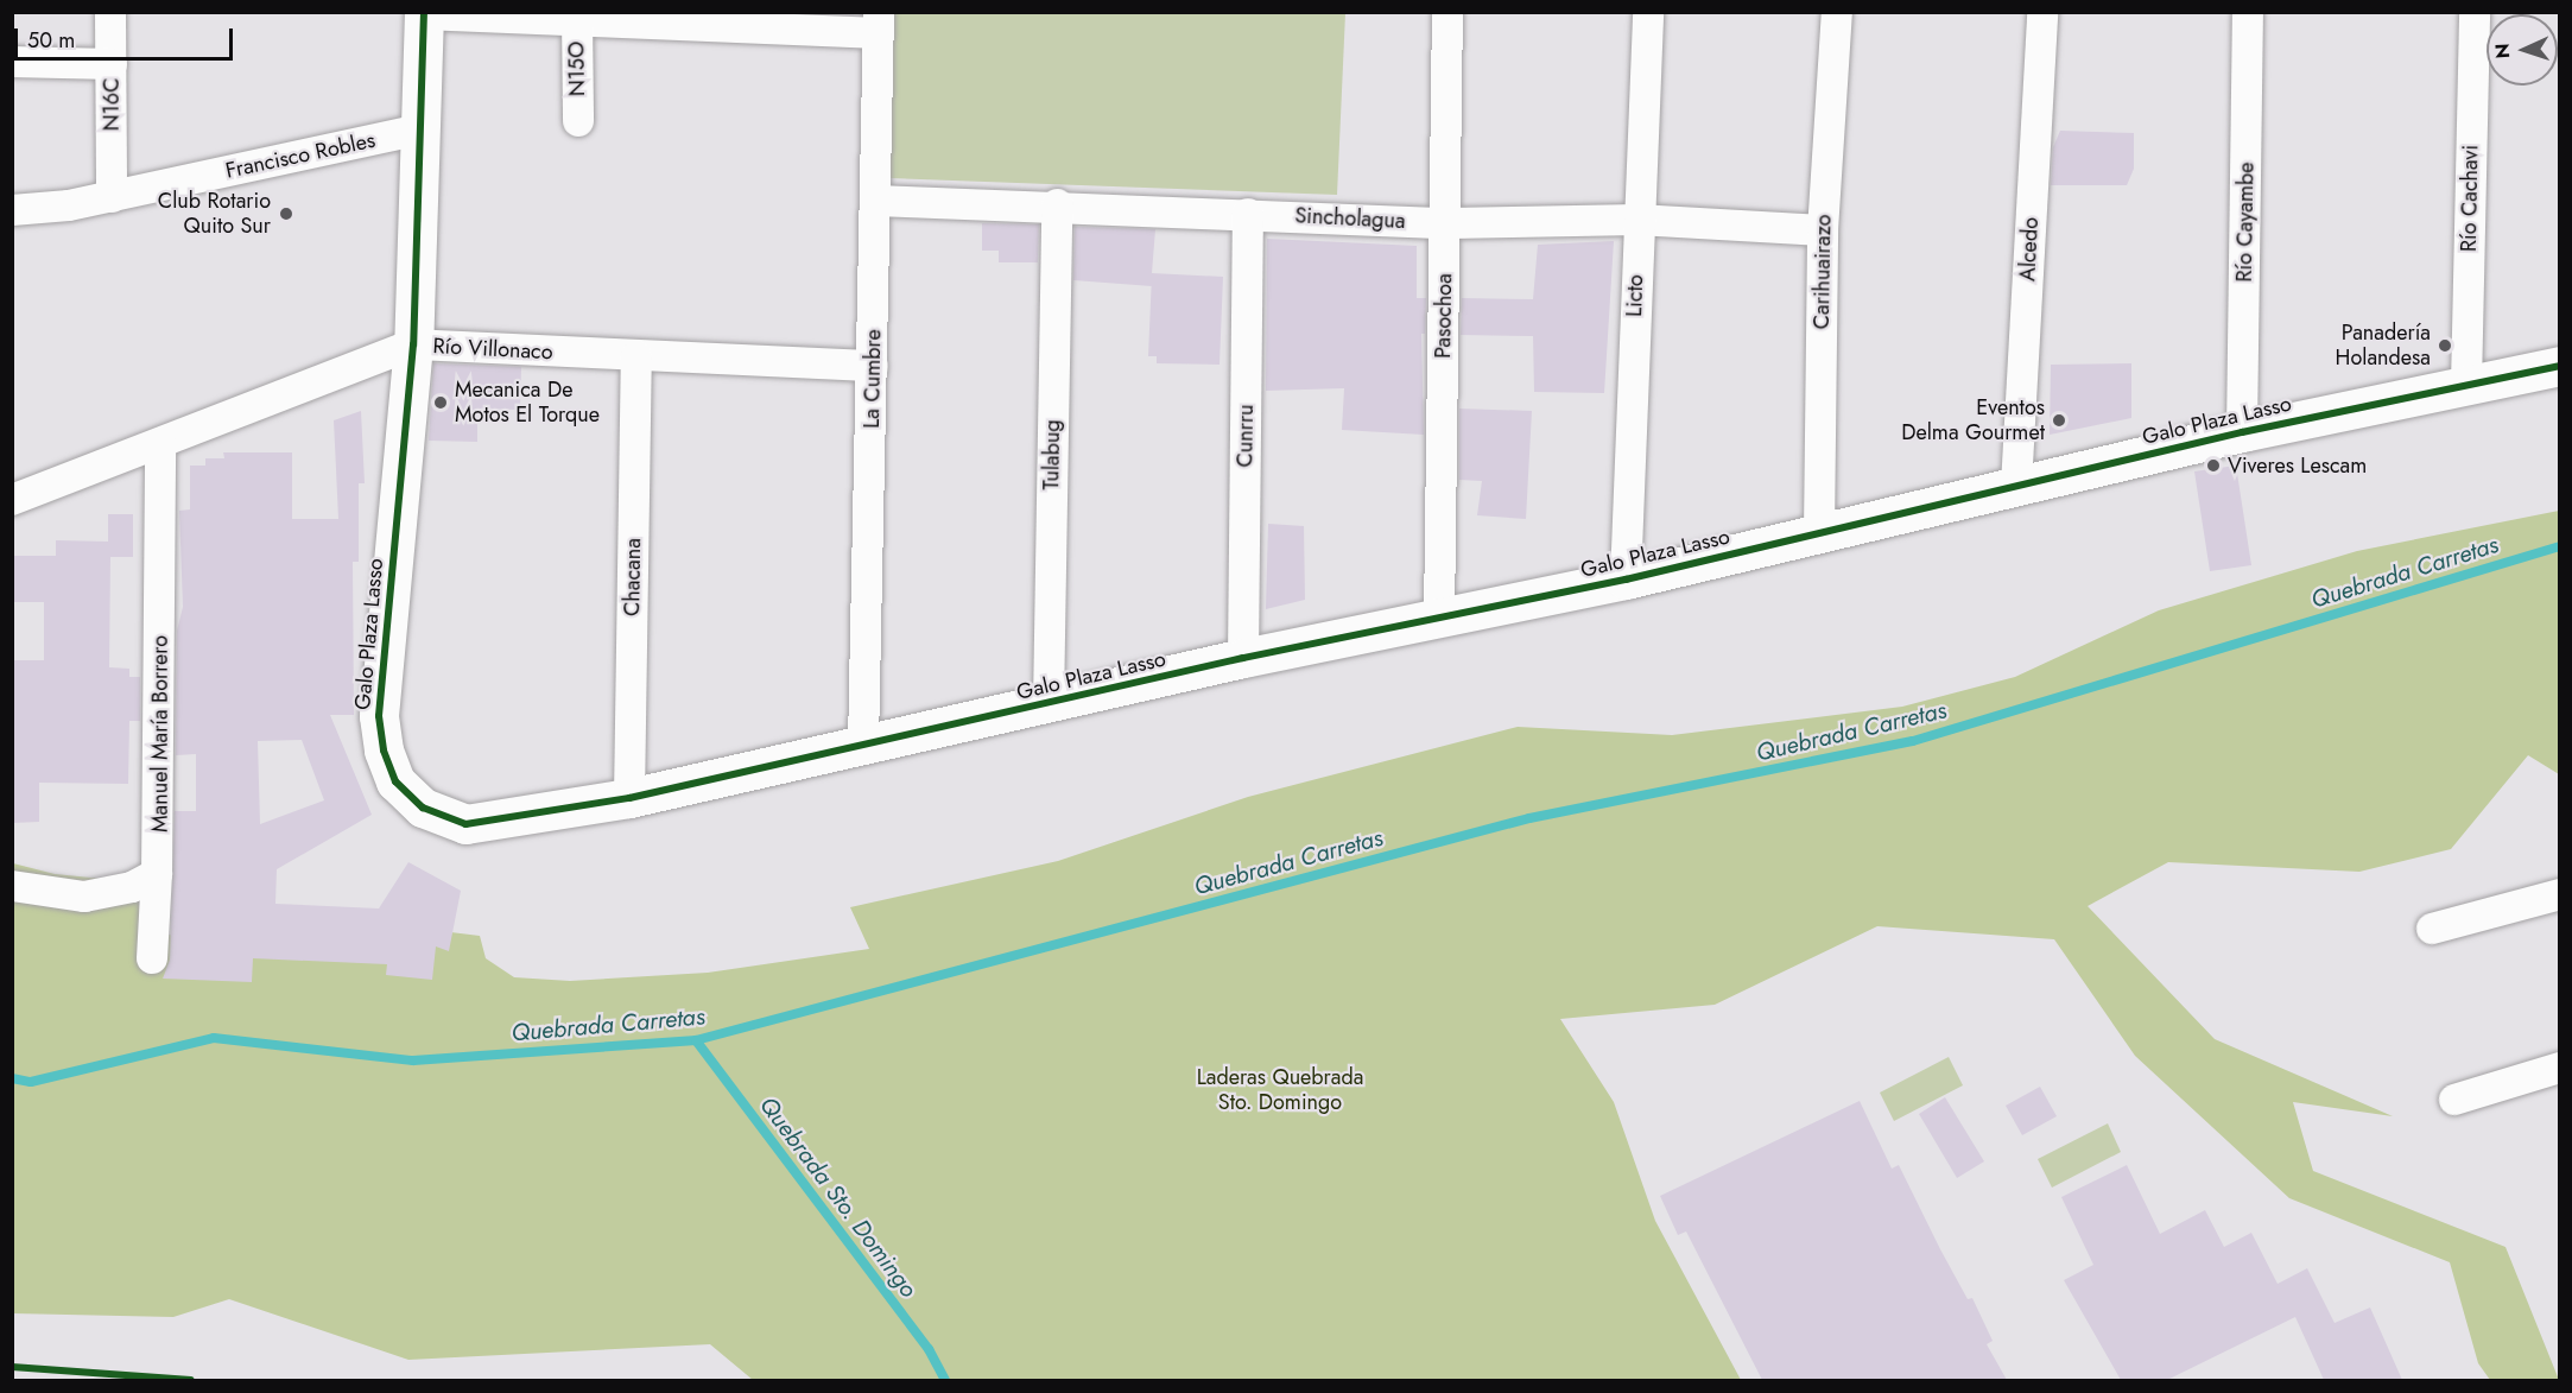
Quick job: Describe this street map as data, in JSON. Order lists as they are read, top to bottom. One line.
{"streets":{"street":["N15O","N16C","Francisco Robles","Río Cachavi","Sincholagua","Río Cayambe","Alcedo","Carihuairazo","Licto","Pasochoa","Río Villonaco","La Cumbre","Galo Plaza Lasso","Cunrru","Tulabug","Chacana","Manuel María Borrero"]},"crossings":[["N16C","Francisco Robles"],["Francisco Robles","Galo Plaza Lasso"],["Río Cachavi","Galo Plaza Lasso"],["Sincholagua","Carihuairazo"],["Sincholagua","Licto"],["Sincholagua","Pasochoa"],["Sincholagua","La Cumbre"],["Sincholagua","Cunrru"],["Sincholagua","Tulabug"],["Río Cayambe","Galo Plaza Lasso"],["Alcedo","Galo Plaza Lasso"],["Carihuairazo","Galo Plaza Lasso"],["Licto","Galo Plaza Lasso"],["Pasochoa","Galo Plaza Lasso"],["Río Villonaco","La Cumbre"],["Río Villonaco","Galo Plaza Lasso"],["Río Villonaco","Chacana"],["Río Villonaco","Manuel María Borrero"],["La Cumbre","Galo Plaza Lasso"],["Galo Plaza Lasso","Cunrru"],["Galo Plaza Lasso","Tulabug"],["Galo Plaza Lasso","Chacana"]],"water":["Quebrada Carretas","Quebrada Sto. Domingo"],"parks":["Laderas Quebrada Sto. Domingo"],"places":["Club Rotario Quito Sur","Panadería Holandesa","Mecanica De Motos El Torque","Eventos Delma Gourmet","Viveres Lescam"],"scale_bar":"50 m","north":"left"}
